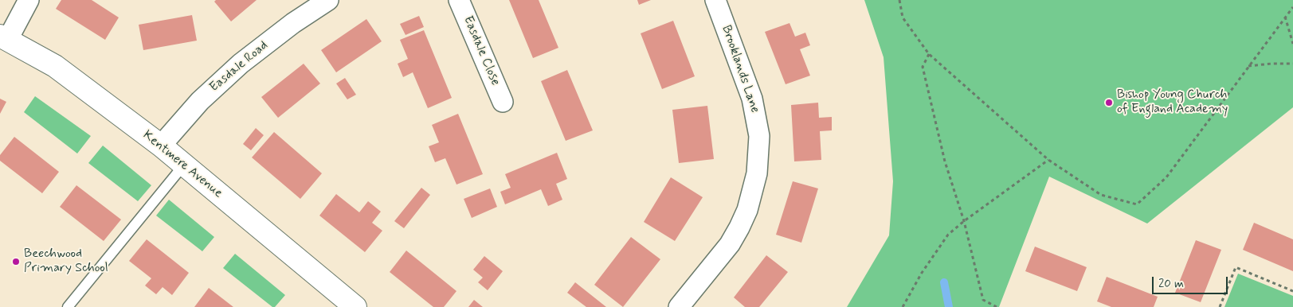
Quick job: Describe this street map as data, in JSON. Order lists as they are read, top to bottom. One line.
{"streets":{"street":["Easdale Close","Easdale Road","Brooklands Lane","Kentmere Avenue"]},"crossings":[["Easdale Road","Kentmere Avenue"]],"places":["Bishop Young Church of England Academy","Beechwood Primary School"],"scale_bar":"20 m"}
